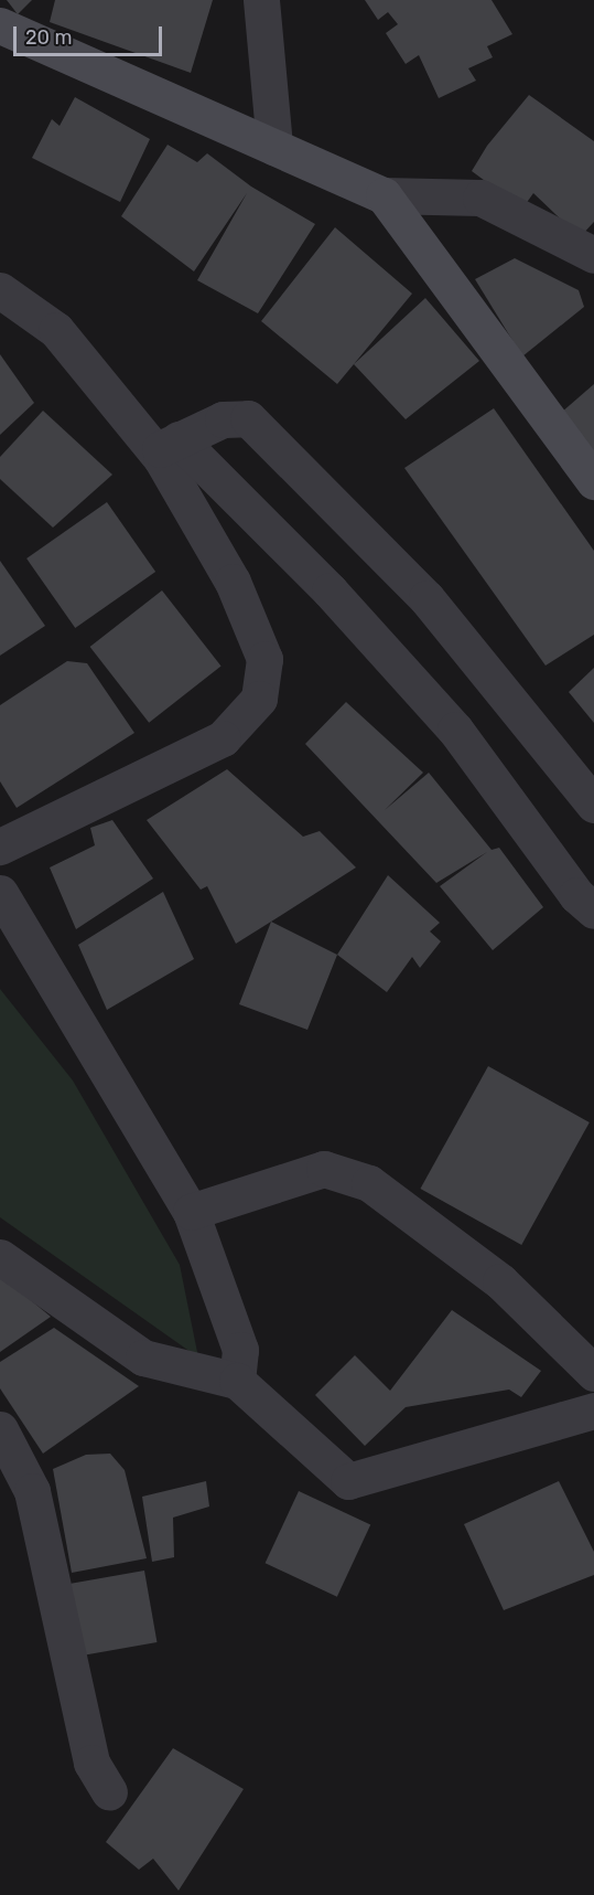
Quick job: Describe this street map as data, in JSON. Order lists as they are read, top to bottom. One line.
{"scale_bar":"20 m"}
